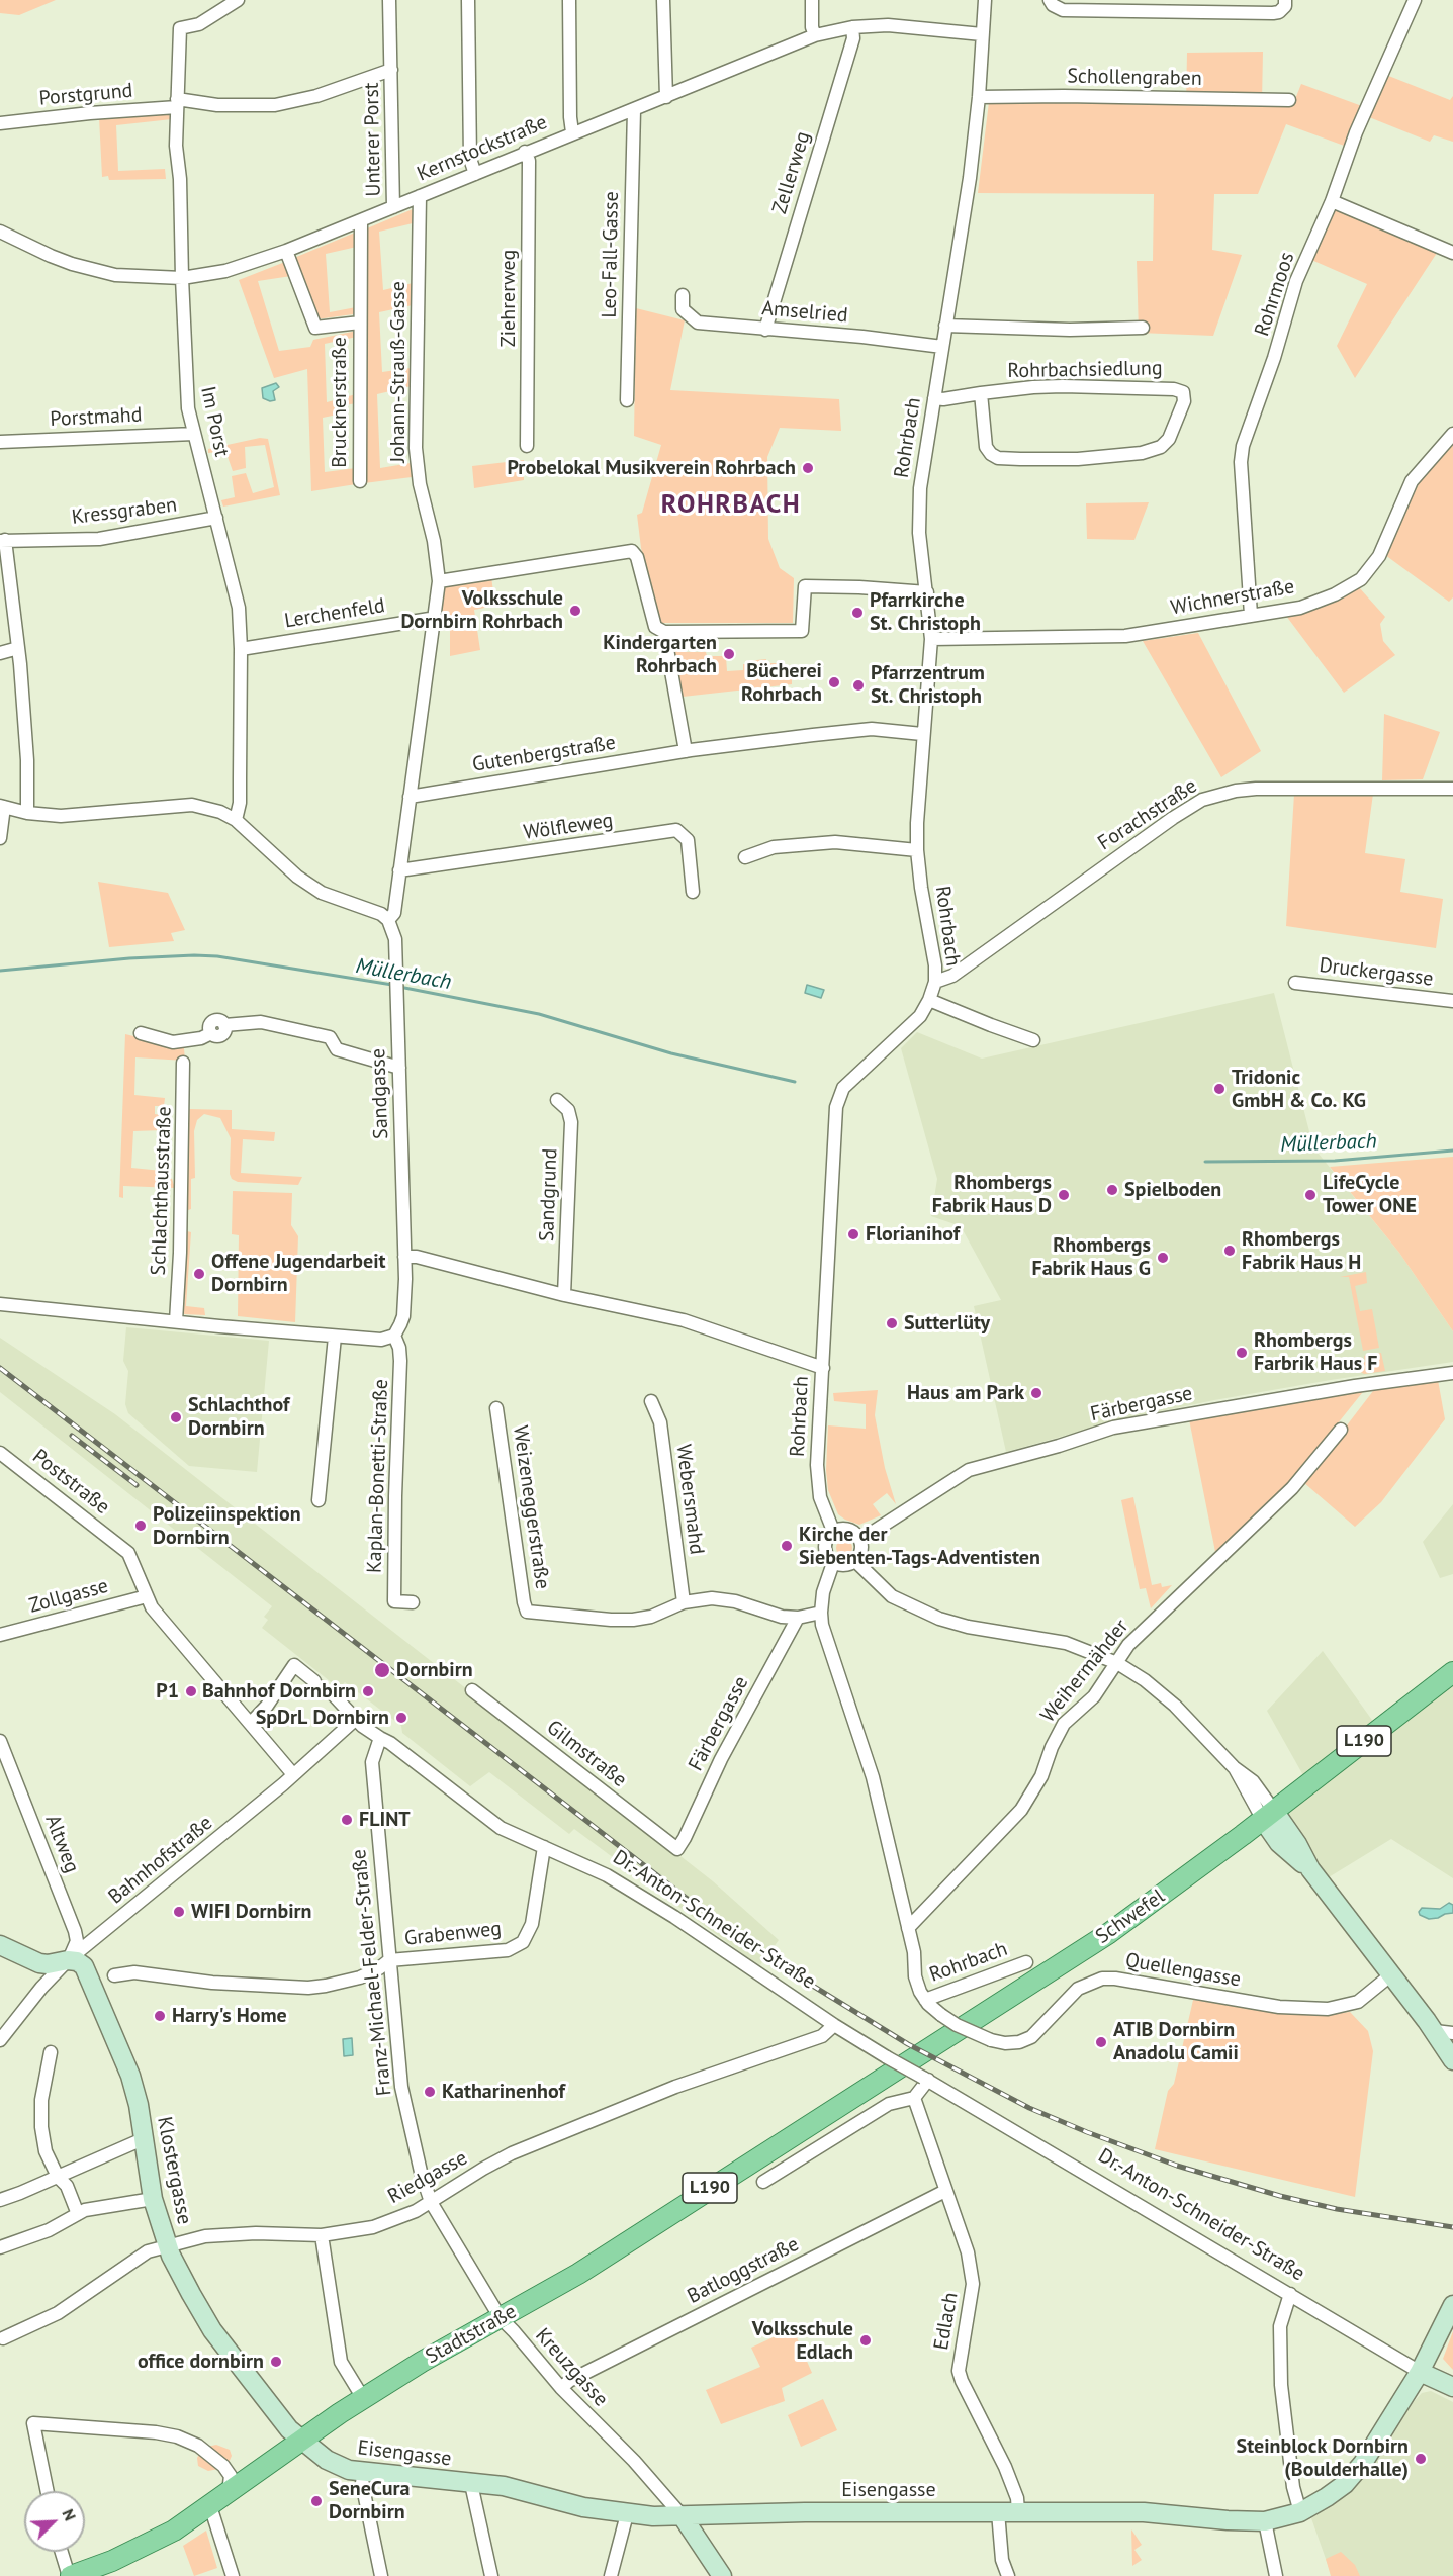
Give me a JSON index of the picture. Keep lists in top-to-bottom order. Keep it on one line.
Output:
{"streets":{"main road":["L190","Schwefel","Dr.-Anton-Schneider-Straße","Klostergasse","Stadtstraße","Eisengasse"],"street":["Schollengraben","Porstgrund","Unterer Porst","Kernstockstraße","Zellerweg","Leo-Fall-Gasse","Rohrmoos","Ziehrerweg","Amselried","Rohrbachsiedlung","Johann-Strauß-Gasse","Brucknerstraße","Porstmahd","Im Porst","Rohrbach","Kressgraben","Wichnerstraße","Lerchenfeld","Gutenbergstraße","Forachstraße","Wölfleweg","Druckergasse","Sandgasse","Schlachthausstraße","Sandgrund","Färbergasse","Kaplan-Bonetti-Straße","Poststraße","Webersmahd","Weizeneggerstraße","Zollgasse","Weihermähder","Gilmstraße","Altweg","Bahnhofstraße","Grabenweg","Quellengasse","Franz-Michael-Felder-Straße","Riedgasse","Batloggstraße","Edlach","Kreuzgasse"]},"crossings":[["Schollengraben","Rohrbach"],["Porstgrund","Unterer Porst"],["Porstgrund","Im Porst"],["Unterer Porst","Kernstockstraße"],["Unterer Porst","Im Porst"],["Kernstockstraße","Zellerweg"],["Kernstockstraße","Leo-Fall-Gasse"],["Kernstockstraße","Ziehrerweg"],["Kernstockstraße","Johann-Strauß-Gasse"],["Kernstockstraße","Brucknerstraße"],["Kernstockstraße","Im Porst"],["Kernstockstraße","Rohrbach"],["Zellerweg","Amselried"],["Rohrmoos","Wichnerstraße"],["Amselried","Rohrbach"],["Rohrbachsiedlung","Rohrbach"],["Johann-Strauß-Gasse","Lerchenfeld"],["Johann-Strauß-Gasse","Gutenbergstraße"],["Johann-Strauß-Gasse","Wölfleweg"],["Johann-Strauß-Gasse","Sandgasse"],["Porstmahd","Im Porst"],["Im Porst","Kressgraben"],["Im Porst","Lerchenfeld"],["Rohrbach","Wichnerstraße"],["Rohrbach","Gutenbergstraße"],["Rohrbach","Forachstraße"],["Rohrbach","Färbergasse"],["Rohrbach","Quellengasse"],["Färbergasse","Gilmstraße"],["Poststraße","Zollgasse"],["Poststraße","Bahnhofstraße"],["Webersmahd","Weizeneggerstraße"],["Weihermähder","Quellengasse"],["L190","Schwefel"],["Altweg","Bahnhofstraße"],["Altweg","Klostergasse"],["Bahnhofstraße","Dr.-Anton-Schneider-Straße"],["Bahnhofstraße","Klostergasse"],["Schwefel","Stadtstraße"],["Dr.-Anton-Schneider-Straße","Grabenweg"],["Dr.-Anton-Schneider-Straße","Franz-Michael-Felder-Straße"],["Dr.-Anton-Schneider-Straße","Riedgasse"],["Dr.-Anton-Schneider-Straße","Eisengasse"],["Grabenweg","Franz-Michael-Felder-Straße"],["Franz-Michael-Felder-Straße","Riedgasse"],["Franz-Michael-Felder-Straße","Kreuzgasse"],["Klostergasse","Riedgasse"],["Klostergasse","Stadtstraße"],["Klostergasse","Eisengasse"],["Riedgasse","Kreuzgasse"],["Batloggstraße","Edlach"],["Batloggstraße","Kreuzgasse"],["Edlach","Eisengasse"],["Stadtstraße","Kreuzgasse"],["Stadtstraße","Eisengasse"],["Kreuzgasse","Eisengasse"]],"districts":["ROHRBACH"],"water":["Müllerbach"],"places":["Probelokal Musikverein Rohrbach","Volksschule Dornbirn Rohrbach","Pfarrkirche St. Christoph","Kindergarten Rohrbach","Bücherei Rohrbach","Pfarrzentrum St. Christoph","Tridonic GmbH & Co. KG","Spielboden","Rhombergs Fabrik Haus D","LifeCycle Tower ONE","Florianihof","Rhombergs Fabrik Haus H","Rhombergs Fabrik Haus G","Offene Jugendarbeit Dornbirn","Sutterlüty","Rhombergs Farbrik Haus F","Haus am Park","Schlachthof Dornbirn","Polizeiinspektion Dornbirn","Kirche der Siebenten-Tags-Adventisten","Dornbirn","P1","Bahnhof Dornbirn","SpDrL Dornbirn","FLINT","WIFI Dornbirn","Harry's Home","ATIB Dornbirn Anadolu Camii","Katharinenhof","Volksschule Edlach","office dornbirn","Steinblock Dornbirn (Boulderhalle)","SeneCura Dornbirn"],"north":"top right"}
